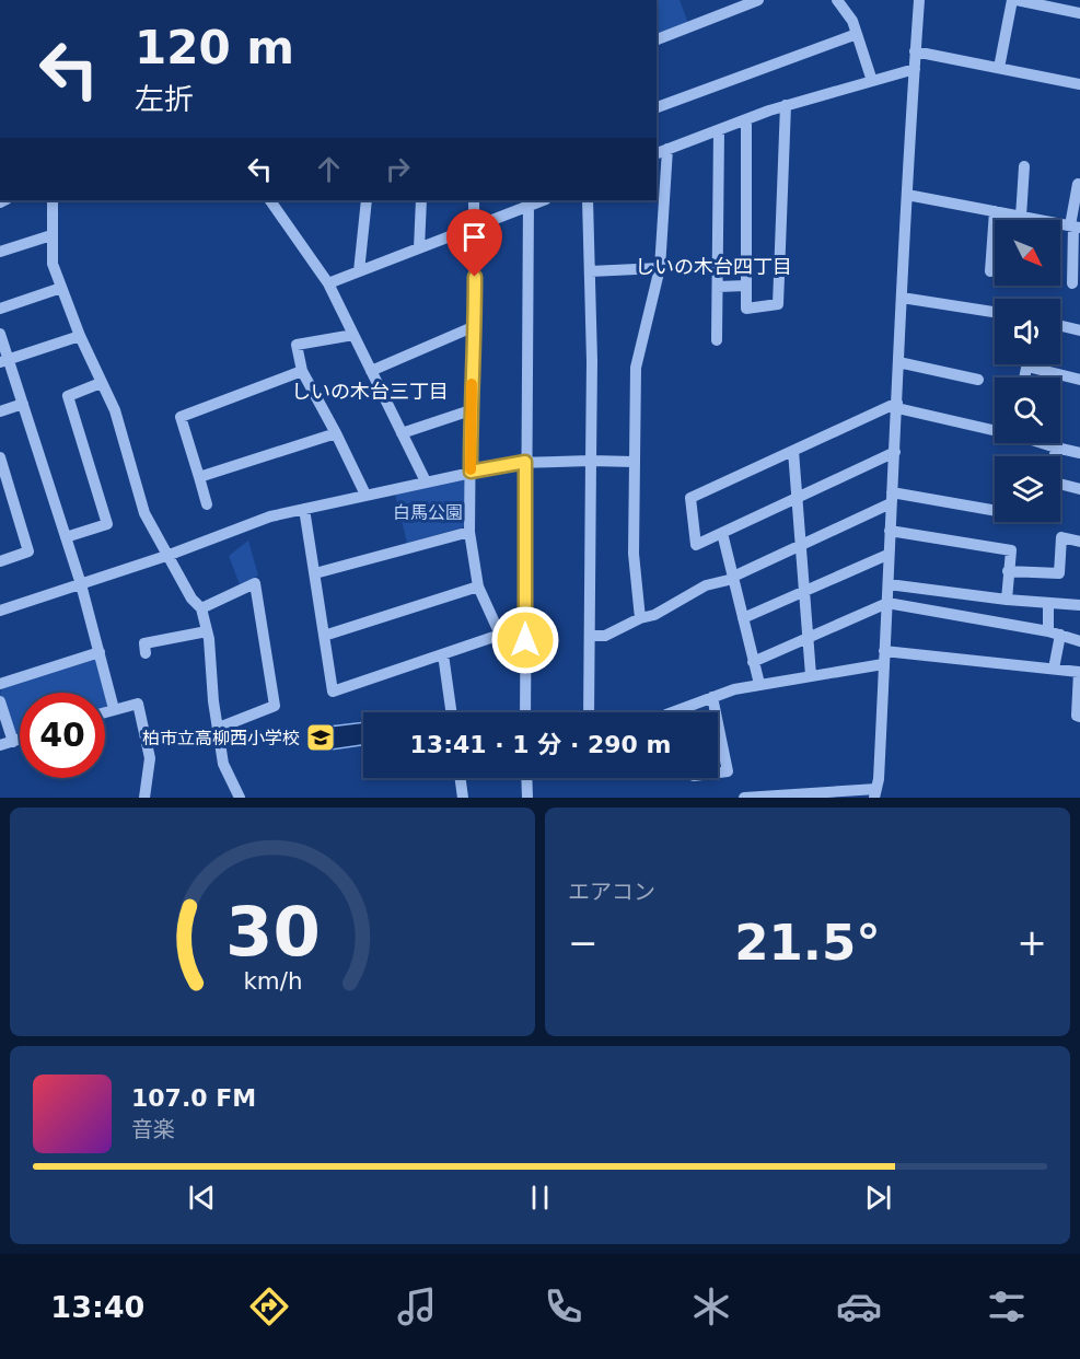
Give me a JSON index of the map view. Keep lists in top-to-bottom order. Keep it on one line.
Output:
{"districts":["しいの木台四丁目","しいの木台三丁目"],"parks":["白馬公園"],"places":{"school or university":["柏市立高柳西小学校"]},"north":"bottom right","page":{"turn":["120 m","左折"],"limit":"40","trip":"13:41 · 1 分 · 290 m","tile":"エアコン","heat":["−","21.5°","+"],"song":["107.0 FM","音楽"],"tabs":"13:40","gauge":["30","km/h"]}}
